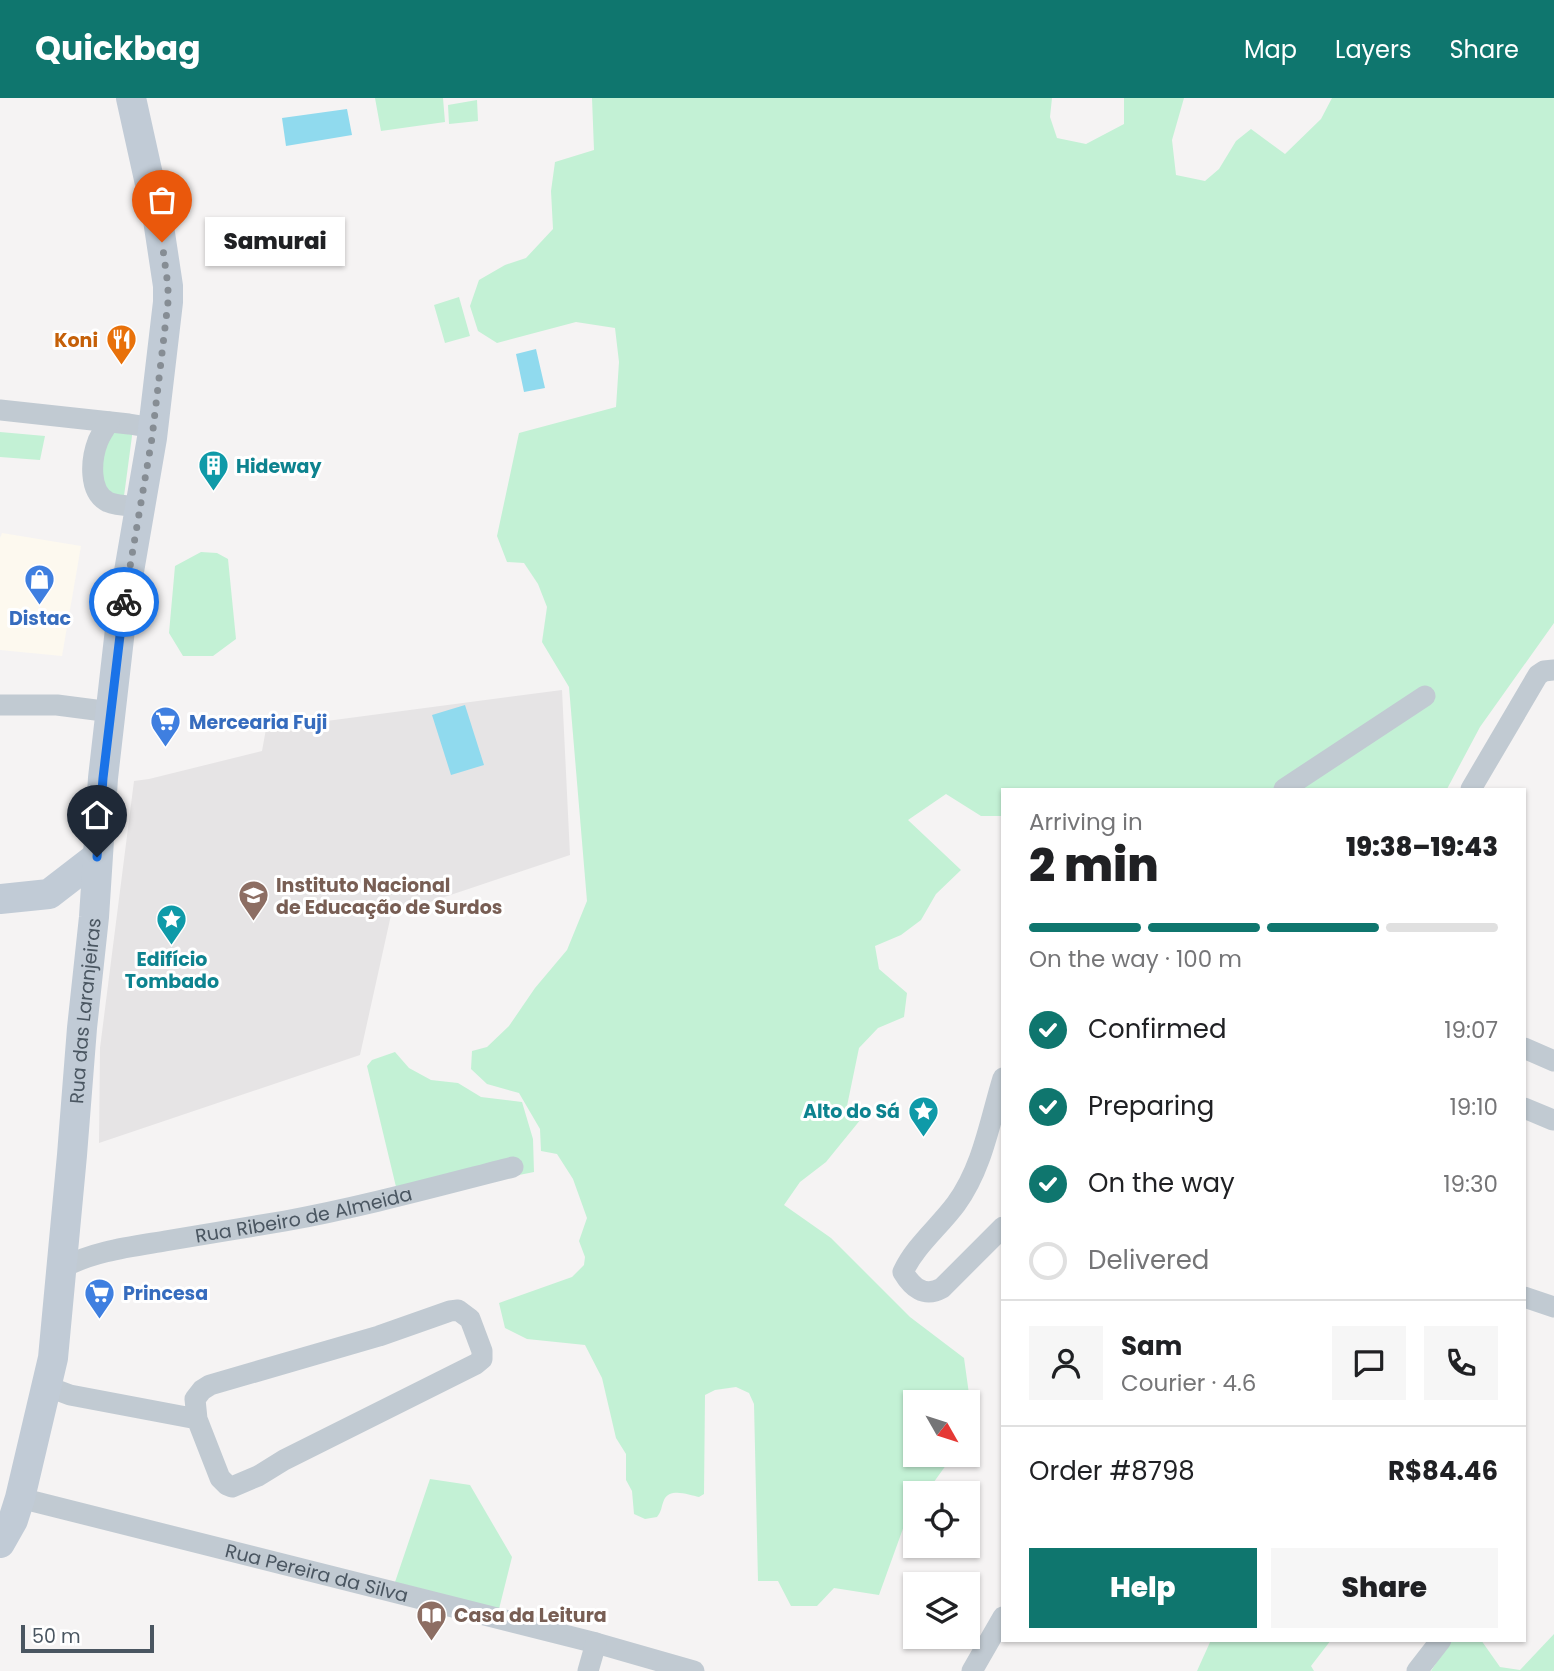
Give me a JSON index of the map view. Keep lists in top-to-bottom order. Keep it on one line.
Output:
{"streets":{"main road":["Rua das Laranjeiras"],"street":["Rua Ribeiro de Almeida","Rua Pereira da Silva"]},"crossings":[["Rua das Laranjeiras","Rua Ribeiro de Almeida"],["Rua das Laranjeiras","Rua Pereira da Silva"]],"places":{"other":["Samurai"],"restaurant":["Koni"],"building":["Hideway"],"shop":["Distac"],"supermarket":["Mercearia Fuji","Princesa"],"school or university":["Instituto Nacional de Educação de Surdos"],"place":["Edifício Tombado","Alto do Sá"],"library":["Casa da Leitura"]},"scale_bar":"50 m","north":"bottom right","page":{"header":"Quickbag","nav":["Map","Layers","Share"],"bubble":"Samurai","heading":["2 min","Arriving in","19:38–19:43"],"panel":["Sam","Courier · 4.6","Order #8798","R$84.46"],"bar":"On the way · 100 m","list":[["Confirmed","19:07"],["Preparing","19:10"],["On the way","19:30"],"Delivered"],"buttons":["Help","Share"],"scale":"50 m"}}
